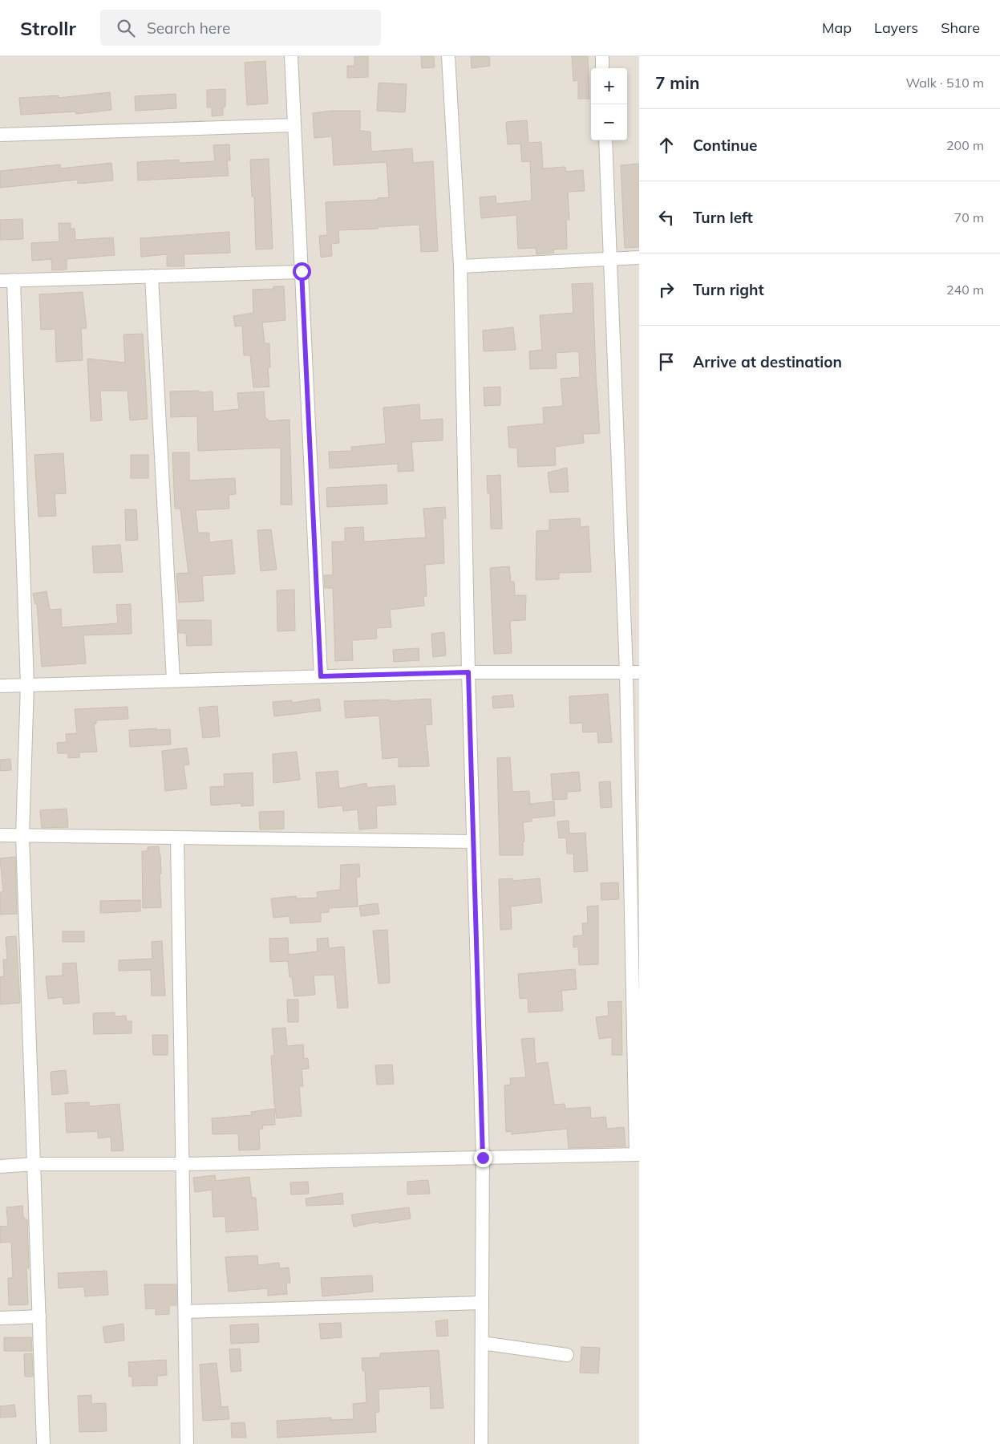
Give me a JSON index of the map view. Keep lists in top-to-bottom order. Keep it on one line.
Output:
{"page":{"header":"Strollr","search":"Search here","nav":["Map","Layers","Share"],"heading":["7 min","Walk · 510 m"],"map_buttons":["+","−"],"list":[["Continue","200 m"],["Turn left","70 m"],["Turn right","240 m"],"Arrive at destination"]}}
